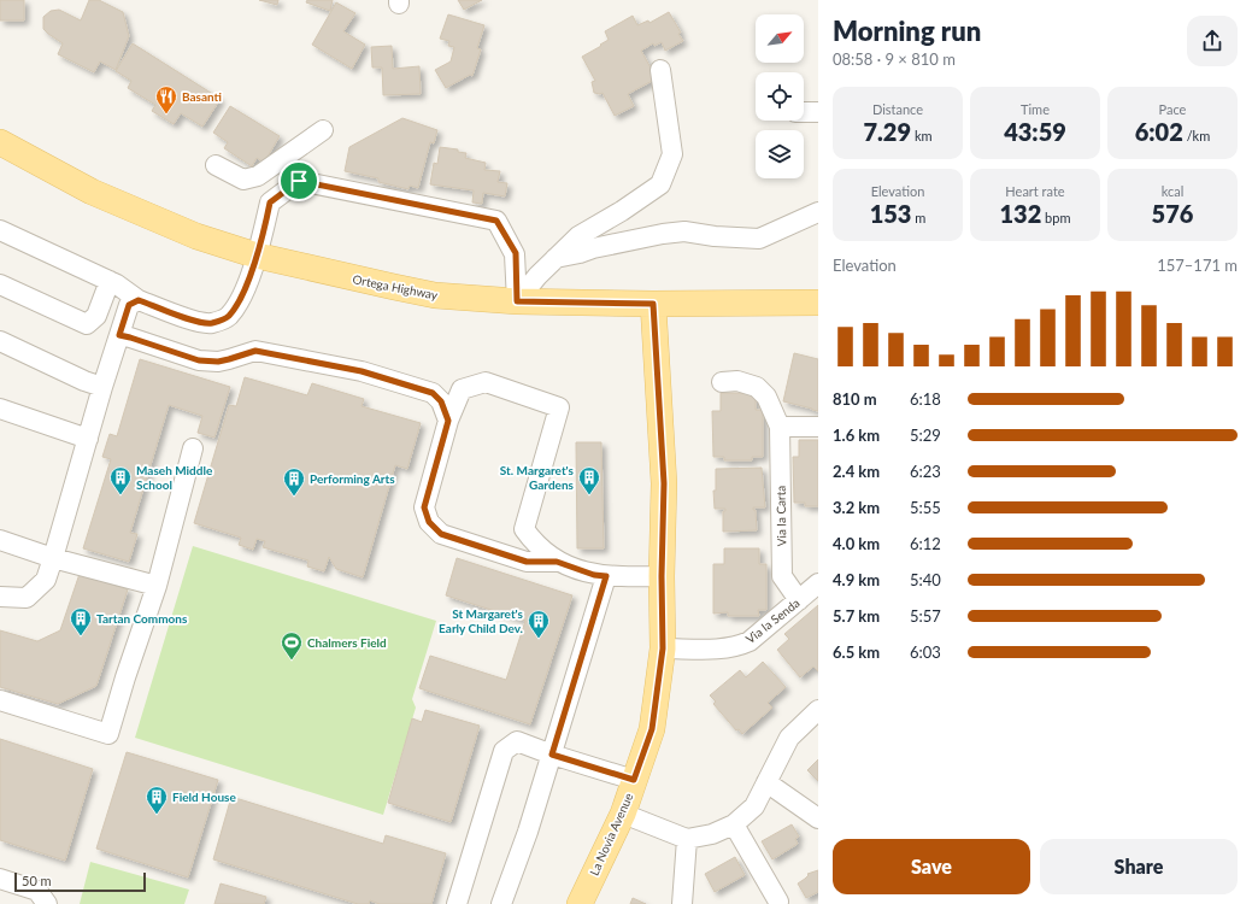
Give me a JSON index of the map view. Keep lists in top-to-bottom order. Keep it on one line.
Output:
{"streets":{"main road":["Ortega Highway","La Novia Avenue"],"street":["Via la Carta","Via la Senda"]},"crossings":[["Ortega Highway","La Novia Avenue"],["Via la Carta","Via la Senda"],["Via la Senda","La Novia Avenue"]],"places":{"restaurant":["Basanti"],"building":["Maseh Middle School","St. Margaret's Gardens","Performing Arts","Tartan Commons","St Margaret's Early Child Dev.","Field House"],"sports":["Chalmers Field"]},"scale_bar":"50 m","north":"top right","page":{"heading":["Morning run","08:58 · 9 × 810 m"],"stats":[["Distance","7.29 km"],["Time","43:59"],["Pace","6:02 /km"],["Elevation","153 m"],["Heart rate","132 bpm"],["kcal","576"]],"chart":["Elevation","157–171 m"],"list":[{"name":"810 m","note":"6:18"},{"name":"1.6 km","note":"5:29"},{"name":"2.4 km","note":"6:23"},{"name":"3.2 km","note":"5:55"},{"name":"4.0 km","note":"6:12"},{"name":"4.9 km","note":"5:40"},{"name":"5.7 km","note":"5:57"},{"name":"6.5 km","note":"6:03"}],"buttons":["Save","Share"],"scale":"50 m"}}
